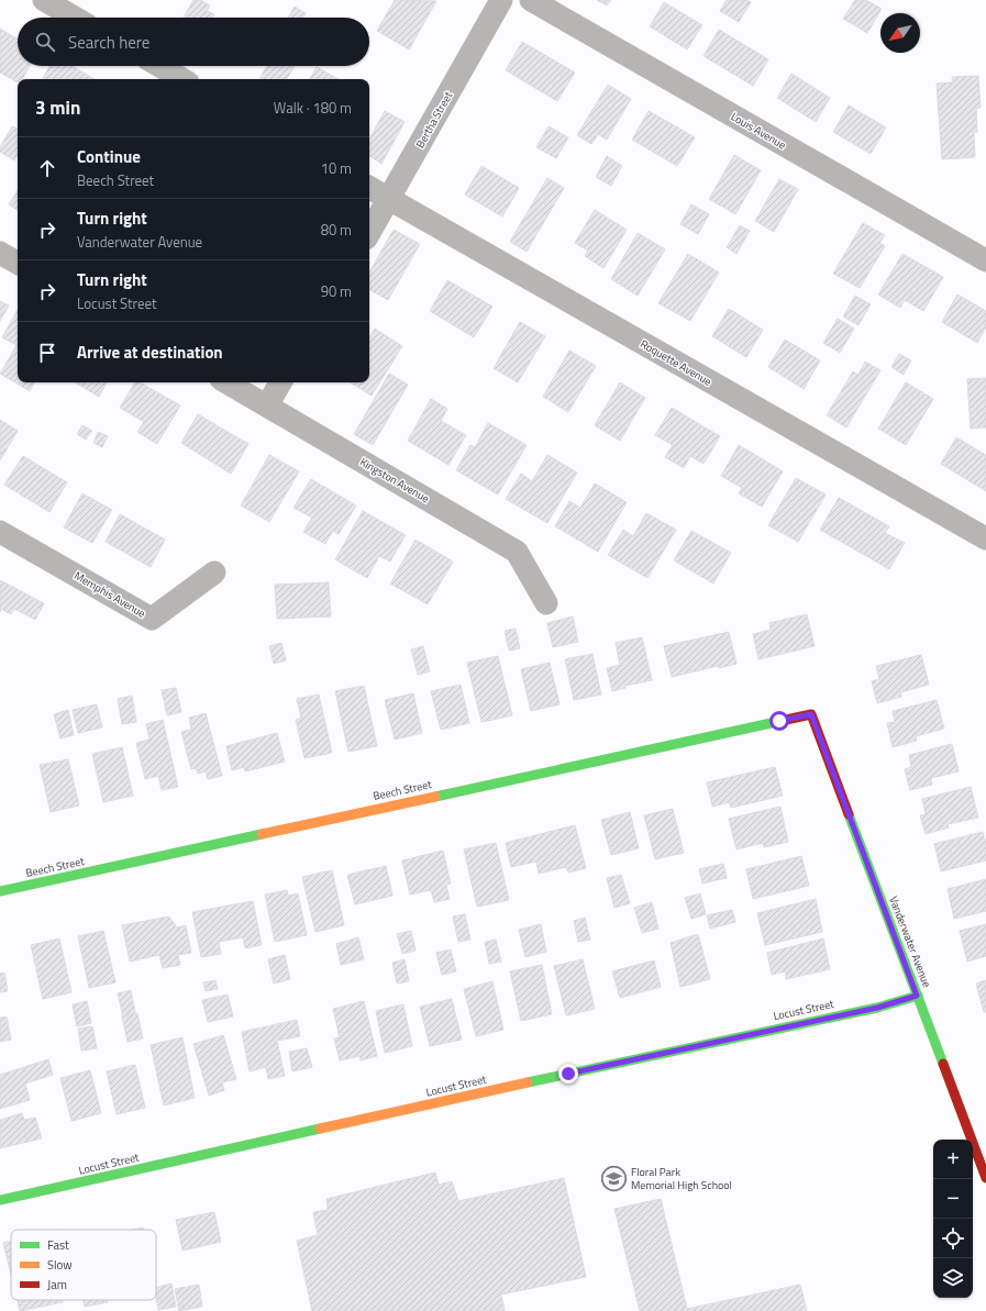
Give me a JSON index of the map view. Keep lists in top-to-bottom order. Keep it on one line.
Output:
{"streets":{"street":["Bertha Street","Louis Avenue","Roquette Avenue","Kingston Avenue","Memphis Avenue","Beech Street","Vanderwater Avenue","Locust Street"]},"crossings":[["Bertha Street","Roquette Avenue"],["Beech Street","Vanderwater Avenue"],["Vanderwater Avenue","Locust Street"]],"places":{"school or university":["Floral Park Memorial High School"]},"legend":["Fast","Slow","Jam"],"north":"bottom left","page":{"search":"Search here","heading":["3 min","Walk · 180 m"],"list":[["Continue","Beech Street","10 m"],["Turn right","Vanderwater Avenue","80 m"],["Turn right","Locust Street","90 m"],"Arrive at destination"],"map_buttons":["+","−"]}}
